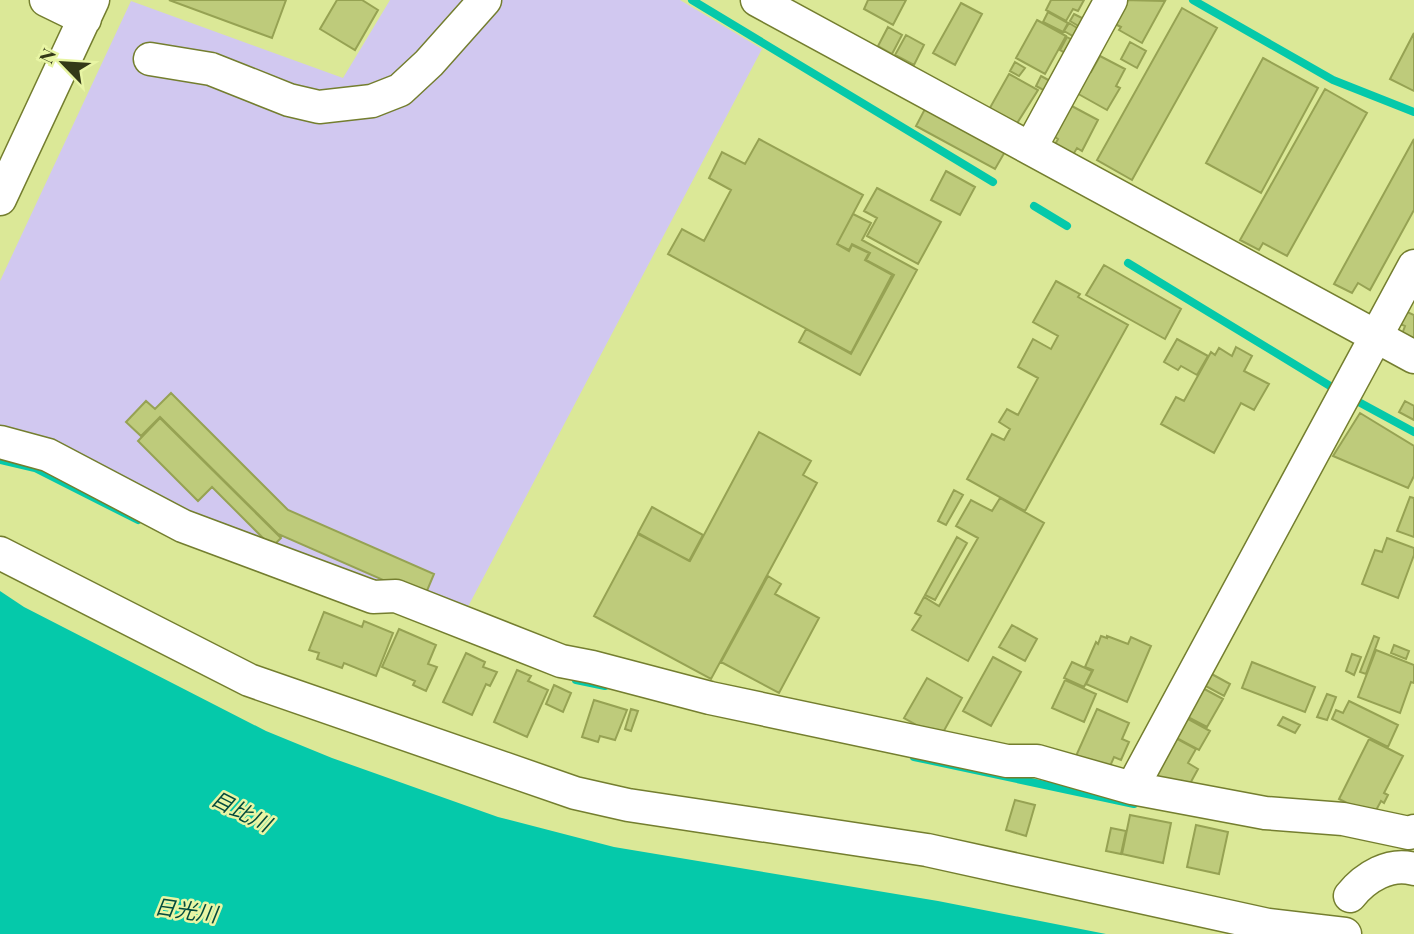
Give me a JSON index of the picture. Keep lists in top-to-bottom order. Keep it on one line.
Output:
{"water":["目比川","日光川"],"north":"top left"}
